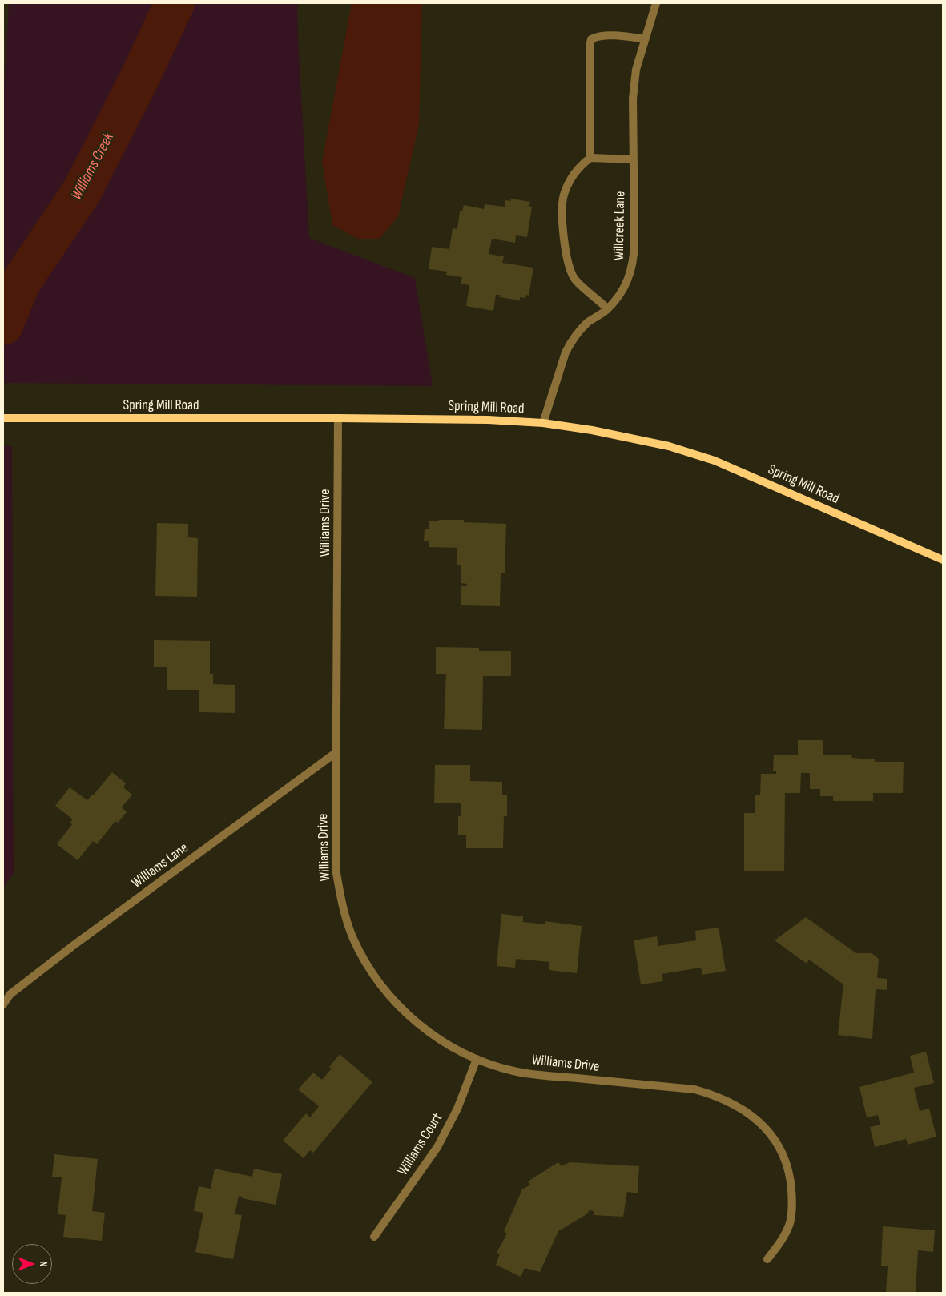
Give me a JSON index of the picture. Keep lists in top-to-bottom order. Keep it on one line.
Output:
{"streets":{"street":["Willcreek Lane","Spring Mill Road","Williams Drive","Williams Lane","Williams Court"]},"crossings":[["Willcreek Lane","Spring Mill Road"],["Spring Mill Road","Williams Drive"],["Williams Drive","Williams Lane"],["Williams Drive","Williams Court"]],"water":["Williams Creek"],"north":"right"}
